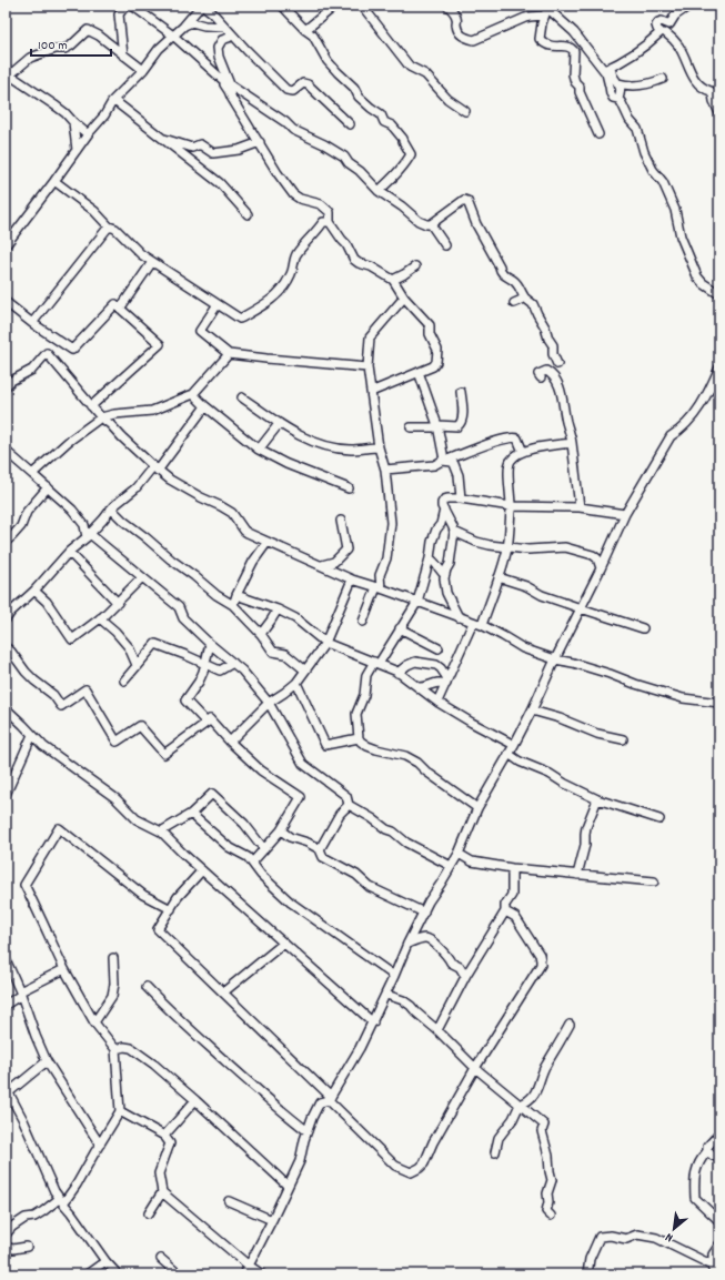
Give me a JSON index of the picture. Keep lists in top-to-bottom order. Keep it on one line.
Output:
{"scale_bar":"100 m","north":"bottom left"}
